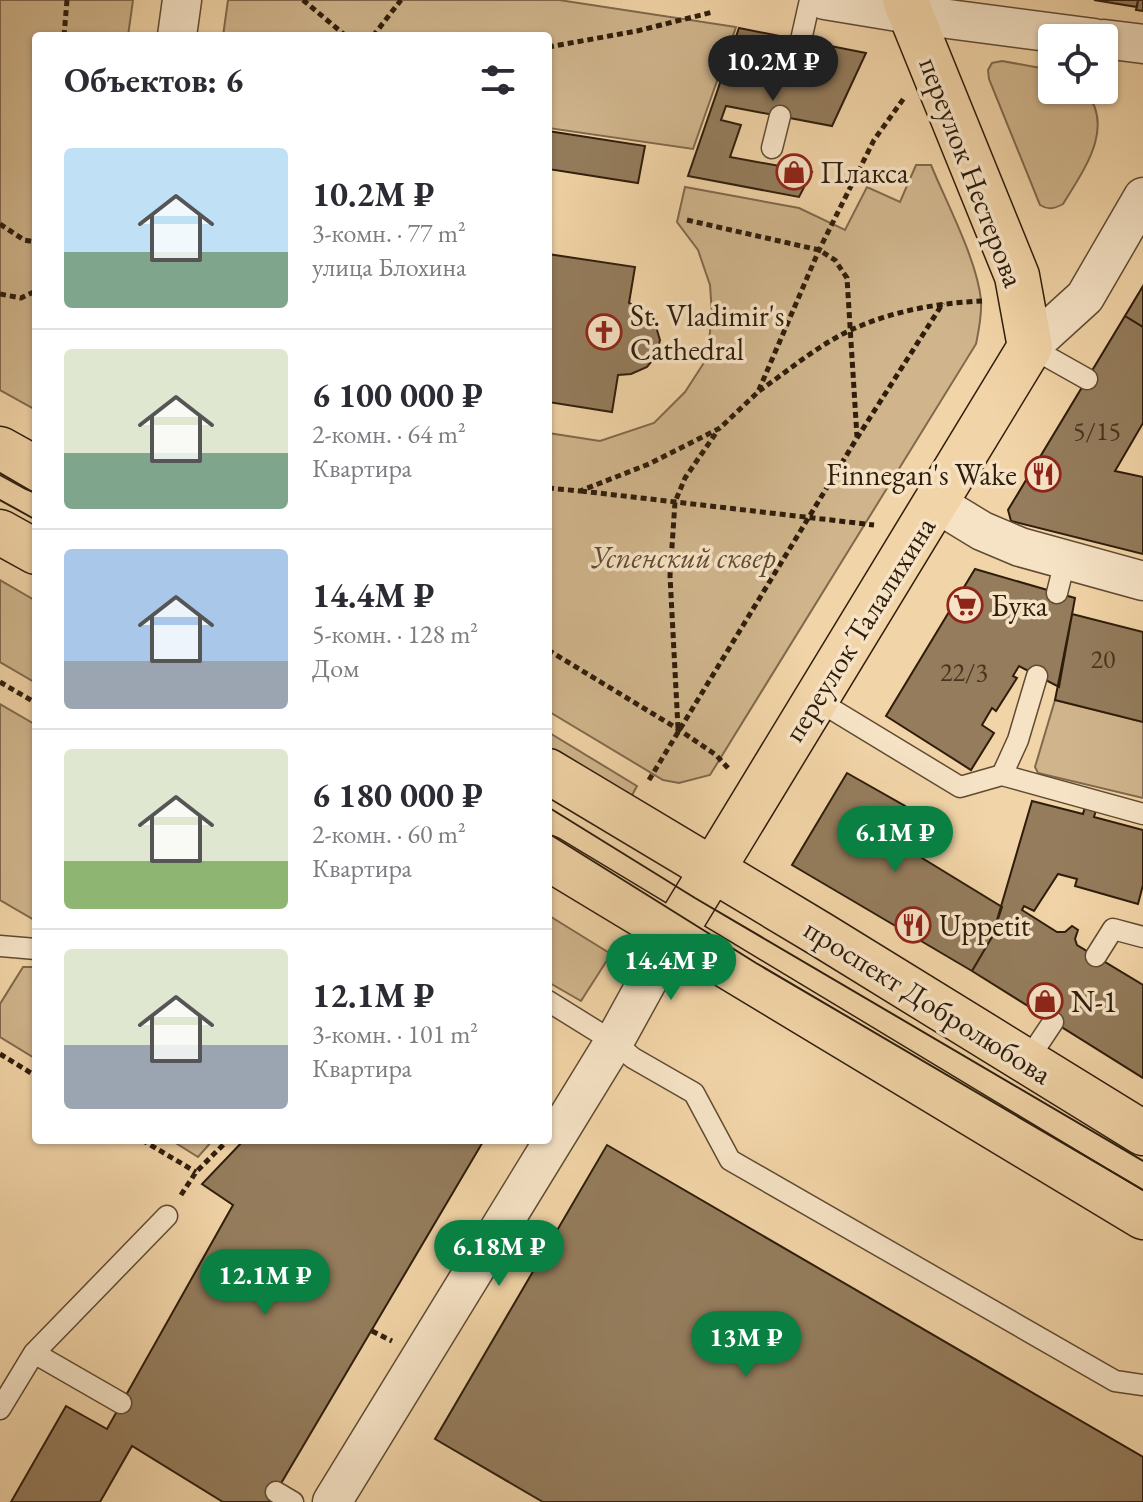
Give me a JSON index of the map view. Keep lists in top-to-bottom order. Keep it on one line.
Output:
{"streets":{"main road":["переулок Нестерова","переулок Талалихина","проспект Добролюбова"]},"crossings":[["переулок Нестерова","переулок Талалихина"],["переулок Талалихина","проспект Добролюбова"]],"parks":["Успенский сквер"],"places":{"shop":["Плакса","N-1"],"church":["St. Vladimir's Cathedral"],"restaurant":["Finnegan's Wake","Uppetit"],"supermarket":["Бука"]},"house_numbers":["5/15","20","22/3"],"page":{"heading":"Объектов: 6","price":["10.2M ₽","6.1M ₽","14.4M ₽","6.18M ₽","12.1M ₽","13M ₽"],"list":[{"name":"10.2M ₽","note":"3-комн. · 77 m² · улица Блохина"},{"name":"6 100 000 ₽","note":"2-комн. · 64 m² · Квартира"},{"name":"14.4M ₽","note":"5-комн. · 128 m² · Дом"},{"name":"6 180 000 ₽","note":"2-комн. · 60 m² · Квартира"},{"name":"12.1M ₽","note":"3-комн. · 101 m² · Квартира"}]}}
